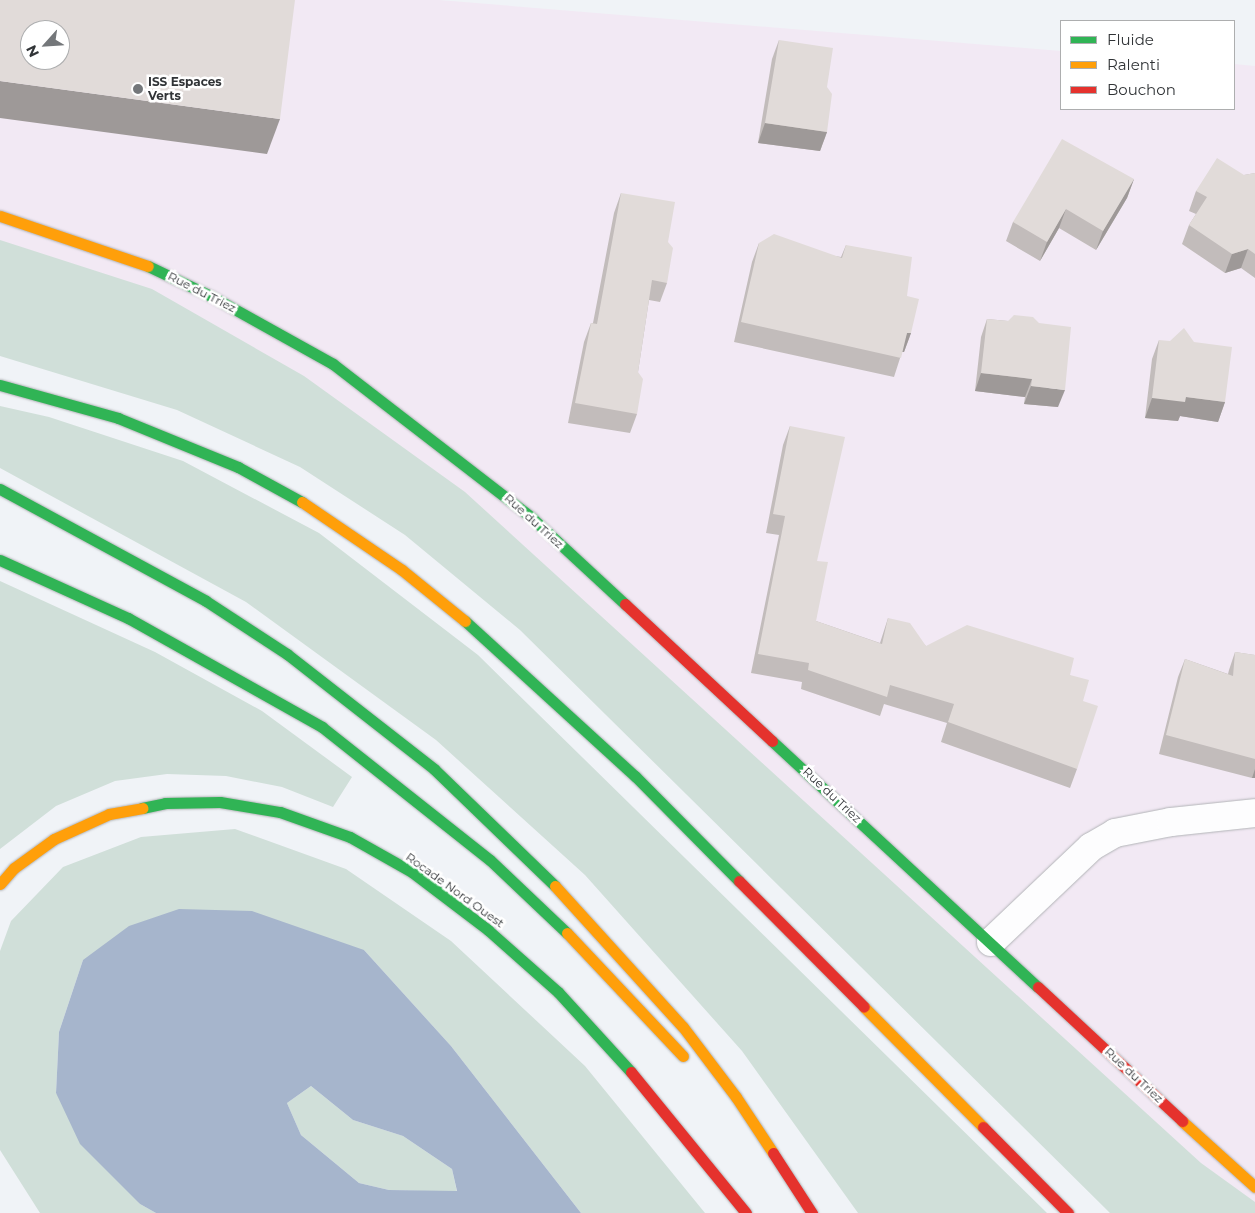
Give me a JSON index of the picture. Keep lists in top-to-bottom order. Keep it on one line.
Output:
{"streets":{"main road":["Rue du Triez","Rocade Nord Ouest"]},"places":["ISS Espaces Verts"],"legend":["Fluide","Ralenti","Bouchon"],"north":"bottom left"}
